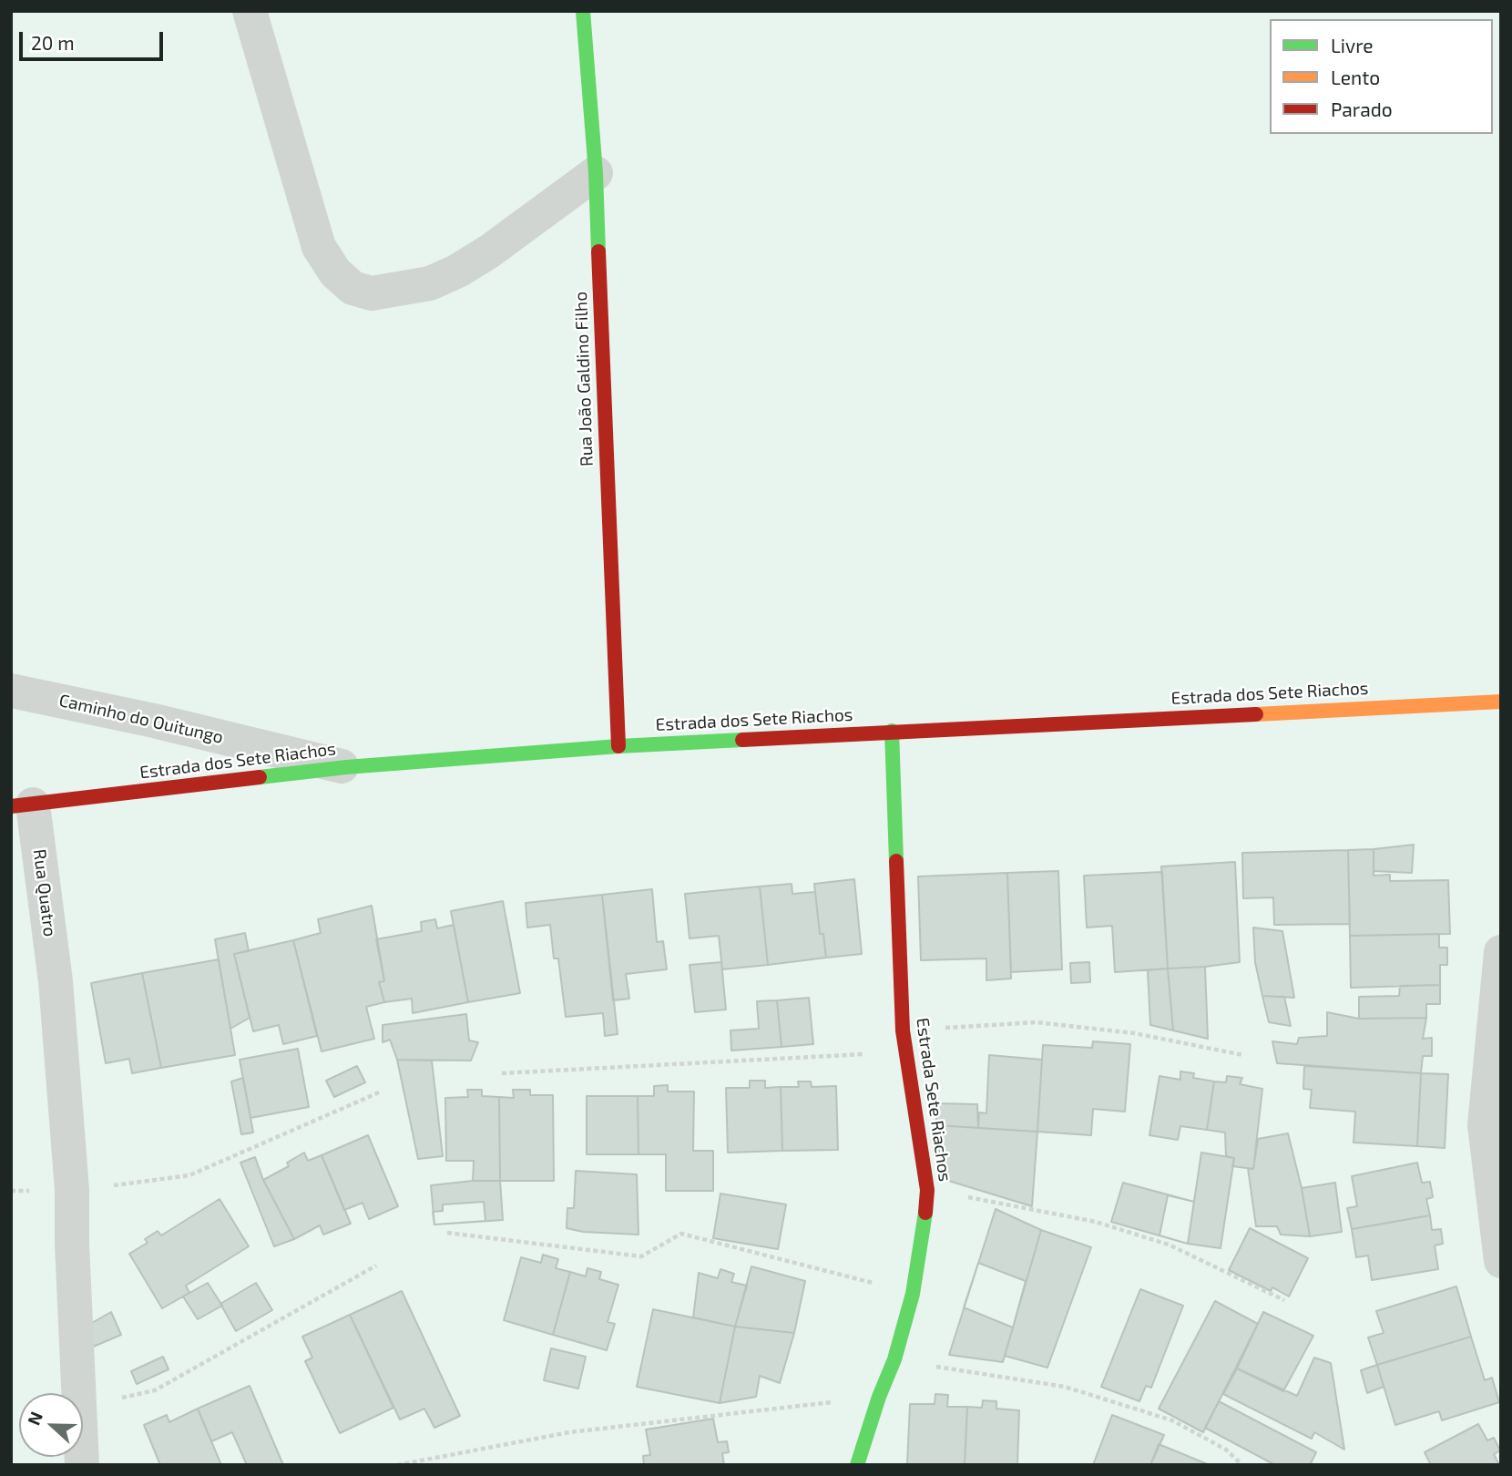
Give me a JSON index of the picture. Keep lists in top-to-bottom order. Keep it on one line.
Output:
{"streets":{"street":["Rua João Galdino Filho","Estrada dos Sete Riachos","Caminho do Ouitungo","Rua Quatro","Estrada Sete Riachos"]},"crossings":[["Rua João Galdino Filho","Estrada dos Sete Riachos"],["Estrada dos Sete Riachos","Caminho do Ouitungo"],["Estrada dos Sete Riachos","Rua Quatro"],["Estrada dos Sete Riachos","Estrada Sete Riachos"]],"legend":["Livre","Lento","Parado"],"scale_bar":"20 m","north":"left"}
